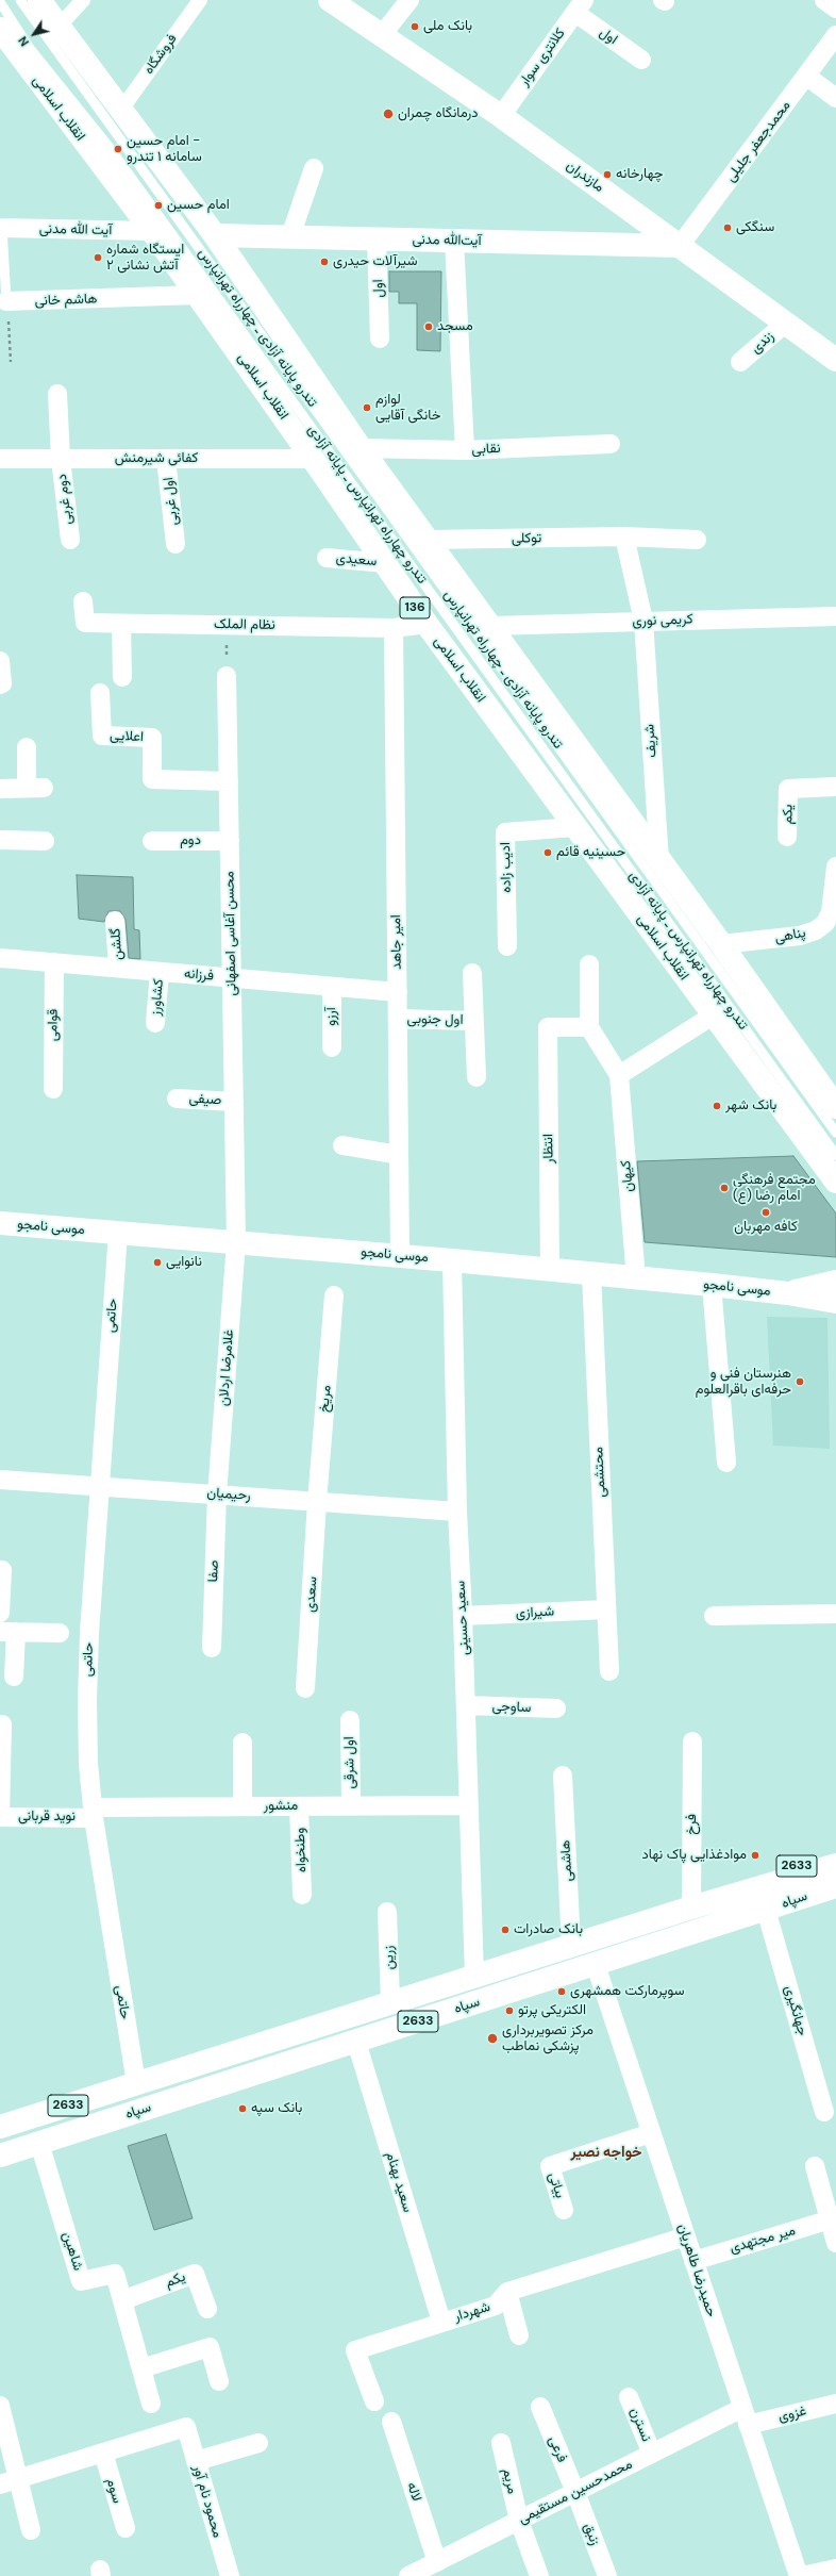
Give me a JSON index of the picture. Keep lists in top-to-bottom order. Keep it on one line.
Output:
{"streets":{"main road":["انقلاب اسلامی","مازندران","آیت‌الله مدنی","136","موسی نامجو","2633","سپاه"],"street":["اول","فروشگاه","کلانتری سوار","محمدجعفر جلیلی","آیت الله مدنی","هاشم خانی","زندی","نقابی","کفائی شیرمنش","دوم غربی","اول غربی","توکلی","سعیدی","کریمی نوری","نظام الملک","اعلایی","شریف","یکم","دوم","ادیب زاده","محسن آغاسی اصفهانی","پناهی","امیر جاهد","گلشن","فرزانه","کشاورز","آرزو","اول جنوبی","قوامی","صیفی","انتظار","کیهان","حاتمی","غلامرضا اردلان","مریخ","محتشمی","رحیمیان","صفا","سعدی","شیرازی","سعید حسینی","ساوجی","اول شرقی","منشور","نوید قربانی","فرخ","وطنخواه","هاشمی","زرین","جهانگیری","سعید بهنام","بیاتی","میر مجتهدی","شاهین","حمیدرضا طاهریان","شهردار","غزوی","نسترن","فرعی","مریم","سوم","لاله","محمدحسین مستقیمی","محمود نام آور","زنبق"],"lane":["تندرو پایانه آزادی ـ چهارراه تهرانپارس","تندرو چهارراه تهرانپارس ـ پایانه آزادی"]},"crossings":[["اول","کلانتری سوار"],["اول","آیت‌الله مدنی"],["کلانتری سوار","مازندران"],["انقلاب اسلامی","آیت الله مدنی"],["انقلاب اسلامی","هاشم خانی"],["انقلاب اسلامی","کفائی شیرمنش"],["انقلاب اسلامی","سعیدی"],["انقلاب اسلامی","نظام الملک"],["انقلاب اسلامی","ادیب زاده"],["محمدجعفر جلیلی","مازندران"],["محمدجعفر جلیلی","آیت‌الله مدنی"],["مازندران","آیت‌الله مدنی"],["مازندران","زندی"],["کفائی شیرمنش","دوم غربی"],["کفائی شیرمنش","اول غربی"],["کریمی نوری","شریف"],["نظام الملک","امیر جاهد"],["اعلایی","محسن آغاسی اصفهانی"],["یکم","شاهین"],["دوم","محسن آغاسی اصفهانی"],["محسن آغاسی اصفهانی","فرزانه"],["محسن آغاسی اصفهانی","صیفی"],["محسن آغاسی اصفهانی","موسی نامجو"],["محسن آغاسی اصفهانی","غلامرضا اردلان"],["امیر جاهد","فرزانه"],["امیر جاهد","اول جنوبی"],["امیر جاهد","موسی نامجو"],["گلشن","فرزانه"],["فرزانه","کشاورز"],["فرزانه","آرزو"],["فرزانه","قوامی"],["انتظار","کیهان"],["انتظار","موسی نامجو"],["کیهان","موسی نامجو"],["موسی نامجو","حاتمی"],["موسی نامجو","غلامرضا اردلان"],["موسی نامجو","محتشمی"],["موسی نامجو","سعید حسینی"],["حاتمی","رحیمیان"],["حاتمی","منشور"],["حاتمی","نوید قربانی"],["حاتمی","سپاه"],["غلامرضا اردلان","رحیمیان"],["غلامرضا اردلان","صفا"],["مریخ","رحیمیان"],["مریخ","سعدی"],["محتشمی","شیرازی"],["رحیمیان","صفا"],["رحیمیان","سعدی"],["رحیمیان","سعید حسینی"],["شیرازی","سعید حسینی"],["سعید حسینی","ساوجی"],["سعید حسینی","منشور"],["سعید حسینی","سپاه"],["اول شرقی","منشور"],["منشور","نوید قربانی"],["منشور","وطنخواه"],["فرخ","سپاه"],["هاشمی","سپاه"],["2633","سپاه"],["2633","جهانگیری"],["سپاه","زرین"],["سپاه","جهانگیری"],["سپاه","سعید بهنام"],["سپاه","شاهین"],["سپاه","حمیدرضا طاهریان"],["سعید بهنام","شهردار"],["بیاتی","حمیدرضا طاهریان"],["میر مجتهدی","حمیدرضا طاهریان"],["حمیدرضا طاهریان","شهردار"],["حمیدرضا طاهریان","غزوی"],["حمیدرضا طاهریان","محمدحسین مستقیمی"],["غزوی","محمدحسین مستقیمی"],["نسترن","محمدحسین مستقیمی"],["فرعی","محمدحسین مستقیمی"],["فرعی","زنبق"],["مریم","محمدحسین مستقیمی"],["سوم","محمود نام آور"],["لاله","محمدحسین مستقیمی"],["محمدحسین مستقیمی","زنبق"]],"districts":["خواجه نصیر"],"places":["بانک ملی","درمانگاه چمران","امام حسین - سامانه ۱ تندرو","چهارخانه","امام حسین","سنگکی","ایستگاه شماره ۲ آتش نشانی","شیرآلات حیدری","مسجد","لوازم خانگی آقایی","حسینیه قائم","بانک شهر","مجتمع فرهنگی امام رضا (ع)","کافه مهربان","نانوایی","هنرستان فنی و حرفه‌ای باقرالعلوم","موادغذایی پاک نهاد","بانک صادرات","سوپرمارکت همشهری","الکتریکی پرتو","مرکز تصویربرداری پزشکی نماطب","بانک سپه"],"north":"bottom left"}
